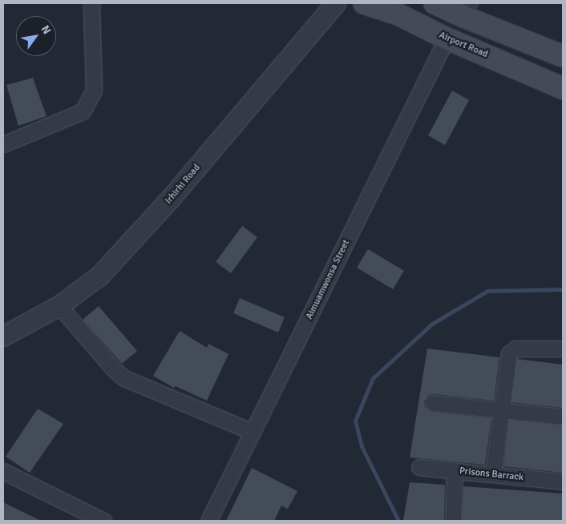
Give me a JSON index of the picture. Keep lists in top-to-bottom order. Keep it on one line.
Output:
{"streets":{"main road":["Airport Road"],"street":["Irhirhi Road","Aimuamwonsa Street","Prisons Barrack"]},"crossings":[["Airport Road","Aimuamwonsa Street"]],"north":"top right"}
